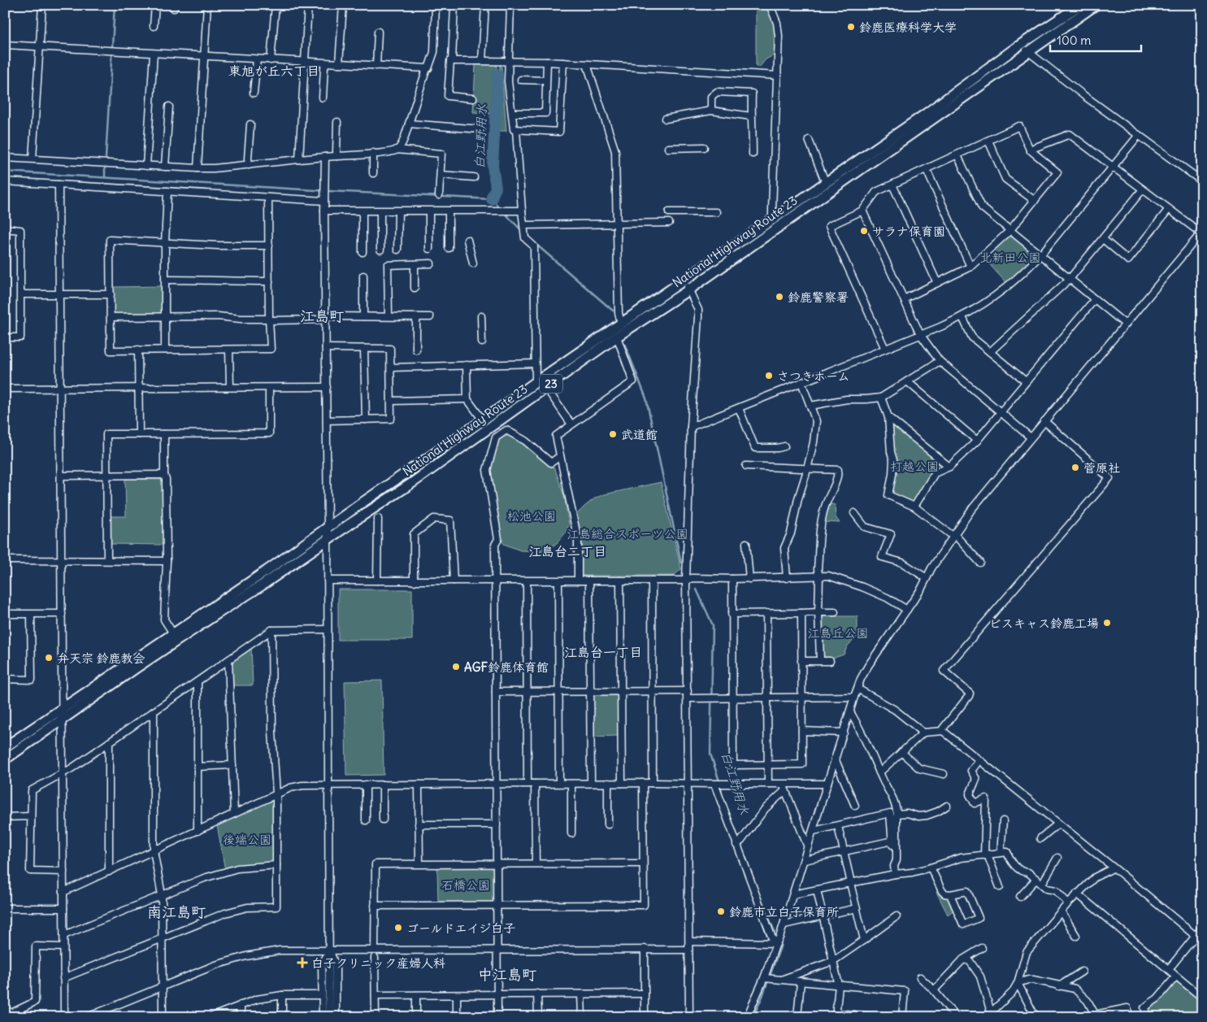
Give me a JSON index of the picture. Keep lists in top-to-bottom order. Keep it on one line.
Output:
{"streets":{"highway":["National Highway Route 23","23"]},"districts":["東旭が丘六丁目","江島町","江島台二丁目","江島台一丁目","南江島町","中江島町"],"water":["白江野用水"],"parks":["北新田公園","打越公園","松池公園","江島総合スポーツ公園","江島丘公園","後端公園","石橋公園"],"places":{"other":["鈴鹿医療科学大学","サラナ保育園","鈴鹿警察署","さつきホーム","武道館","菅原社","ビスキャス鈴鹿工場","弁天宗 鈴鹿教会","AGF鈴鹿体育館","鈴鹿市立白子保育所","ゴールドエイジ白子"],"health":["白子クリニック産婦人科"]},"scale_bar":"100 m"}
